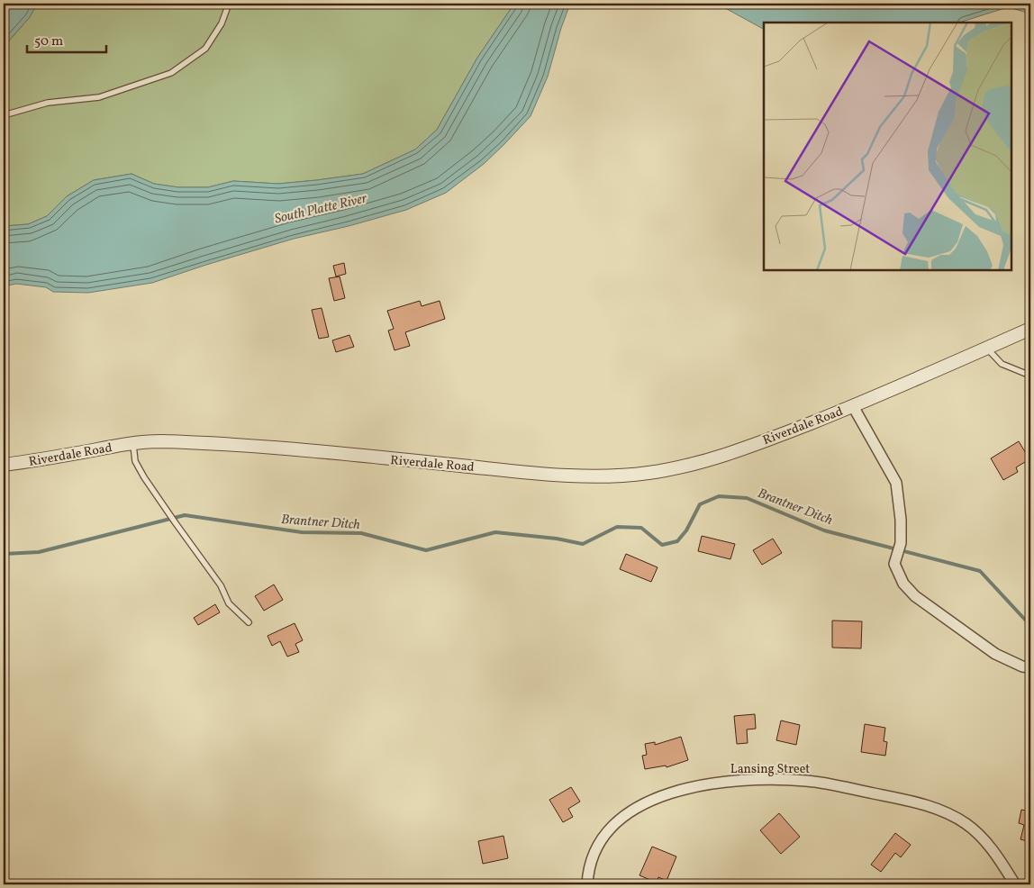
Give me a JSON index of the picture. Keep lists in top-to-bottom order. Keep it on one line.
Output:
{"streets":{"street":["Riverdale Road","Lansing Street"]},"water":["South Platte River","Brantner Ditch"],"scale_bar":"50 m"}
